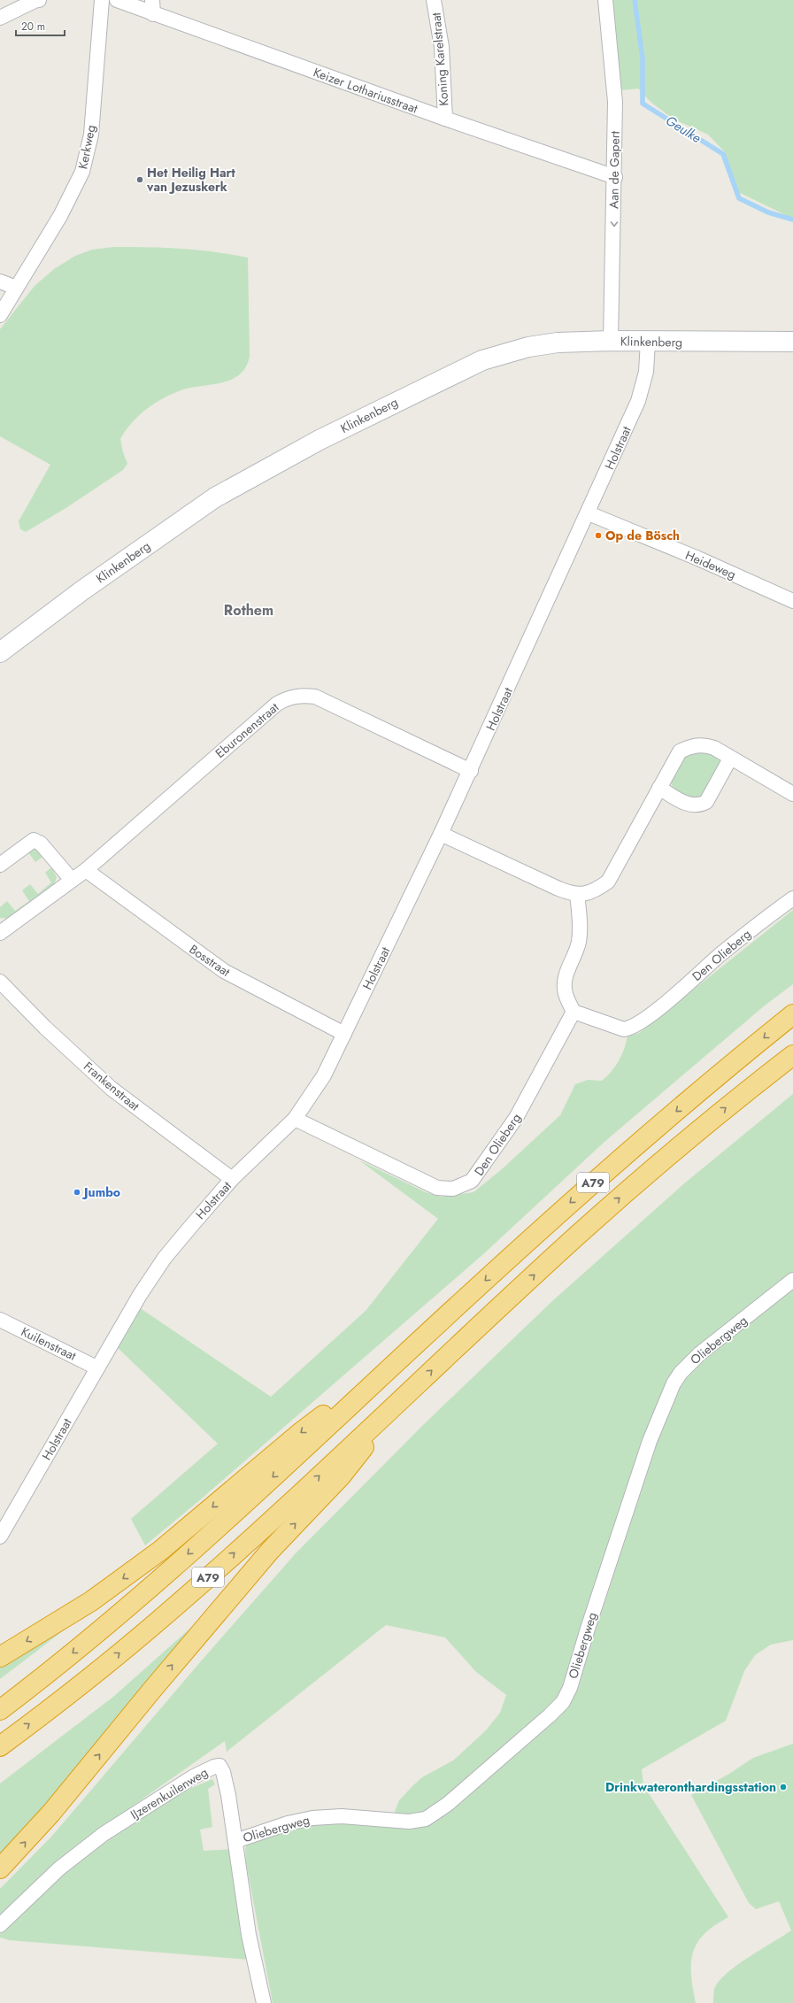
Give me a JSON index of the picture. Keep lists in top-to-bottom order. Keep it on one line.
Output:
{"streets":{"highway":["A79"],"street":["Koning Karelstraat","Keizer Lothariusstraat","Kerkweg","Aan de Gapert","Klinkenberg","Holstraat","Heideweg","Eburonenstraat","Den Olieberg","Bosstraat","Frankenstraat","Oliebergweg","Kuilenstraat","IJzerenkuilenweg"]},"crossings":[["Koning Karelstraat","Keizer Lothariusstraat"],["Keizer Lothariusstraat","Aan de Gapert"],["Aan de Gapert","Klinkenberg"],["Klinkenberg","Holstraat"],["Holstraat","Heideweg"],["Holstraat","Eburonenstraat"],["Holstraat","Den Olieberg"],["Holstraat","Bosstraat"],["Holstraat","Frankenstraat"],["Holstraat","Kuilenstraat"],["Eburonenstraat","Bosstraat"],["Oliebergweg","IJzerenkuilenweg"]],"one_way":["Aan de Gapert"],"districts":["Rothem"],"water":["Geulke"],"places":["Het Heilig Hart van Jezuskerk","Op de Bösch","Jumbo","Drinkwateronthardingsstation"],"scale_bar":"20 m"}
